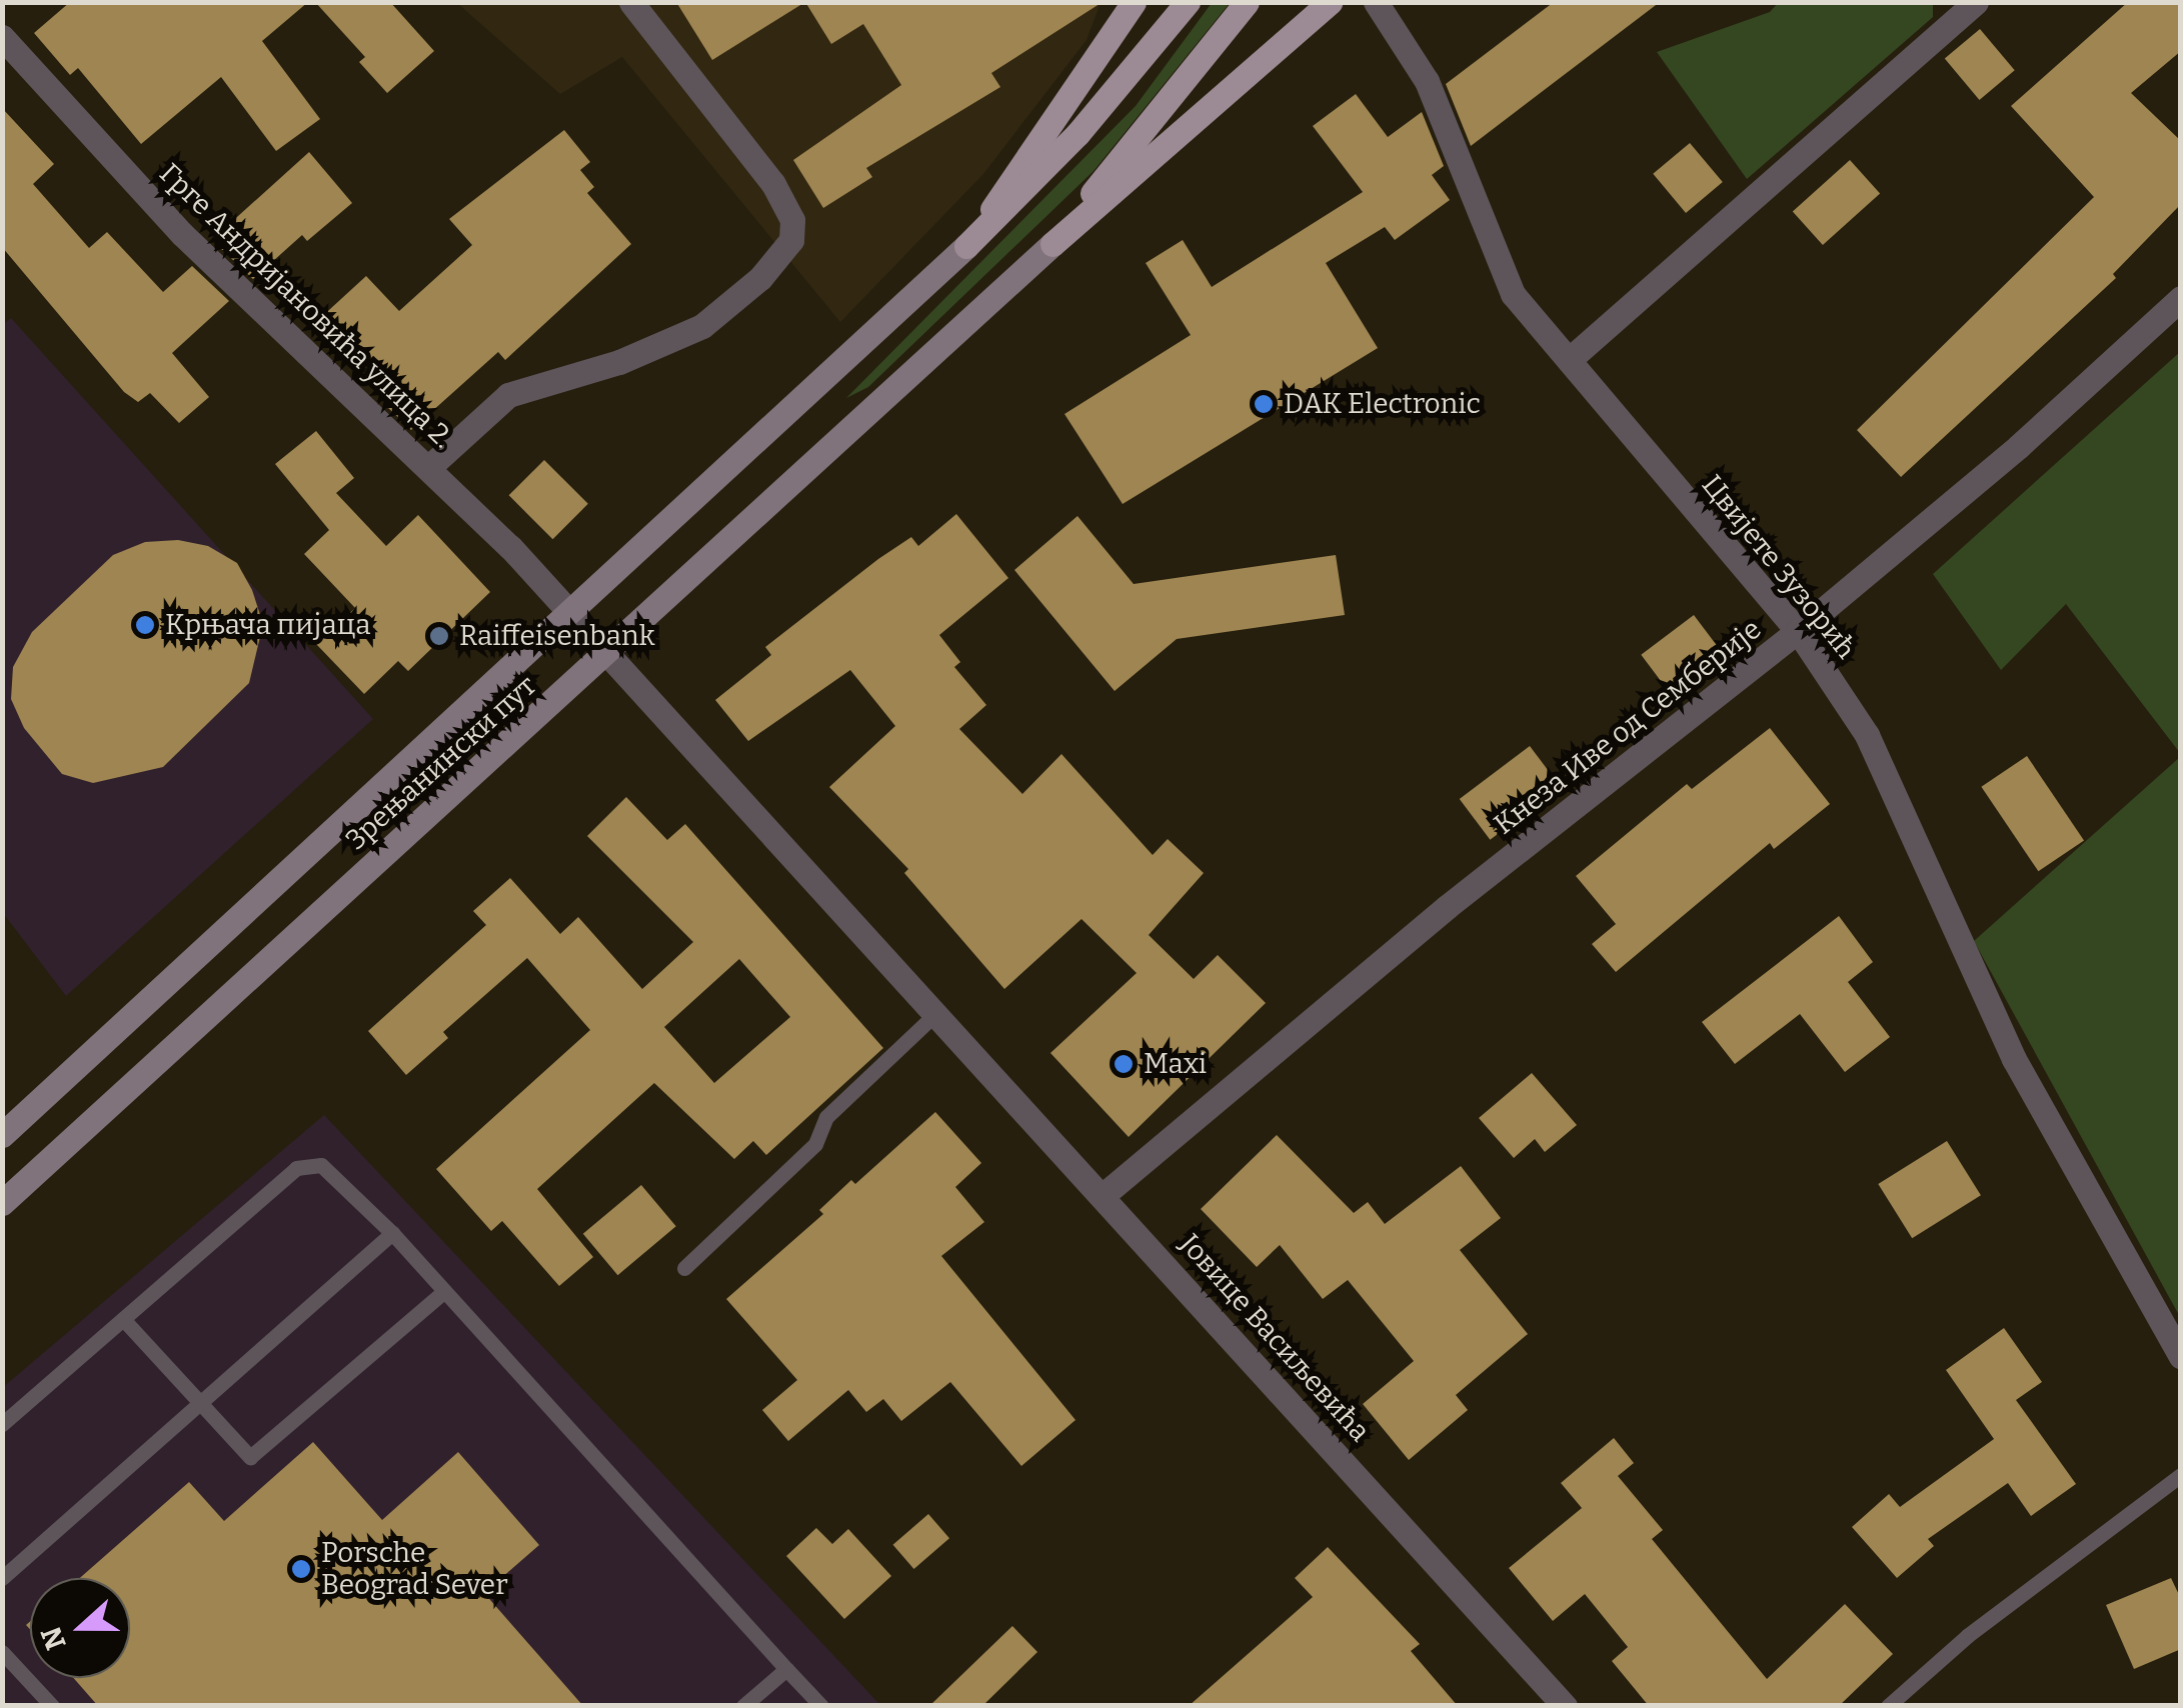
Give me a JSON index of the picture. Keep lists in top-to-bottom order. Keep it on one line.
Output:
{"streets":{"main road":["Зрењанински пут"],"street":["Грге Андријановића улица 2.","Цвијете Зузорић","Кнеза Иве од Семберије","Јовице Васиљевића"]},"crossings":[["Грге Андријановића улица 2.","Зрењанински пут"],["Грге Андријановића улица 2.","Јовице Васиљевића"],["Цвијете Зузорић","Кнеза Иве од Семберије"],["Кнеза Иве од Семберије","Јовице Васиљевића"],["Зрењанински пут","Јовице Васиљевића"]],"places":["DAK Electronic","Крњача пијаца","Raiffeisenbank","Maxi","Porsche Beograd Sever"],"north":"left"}
